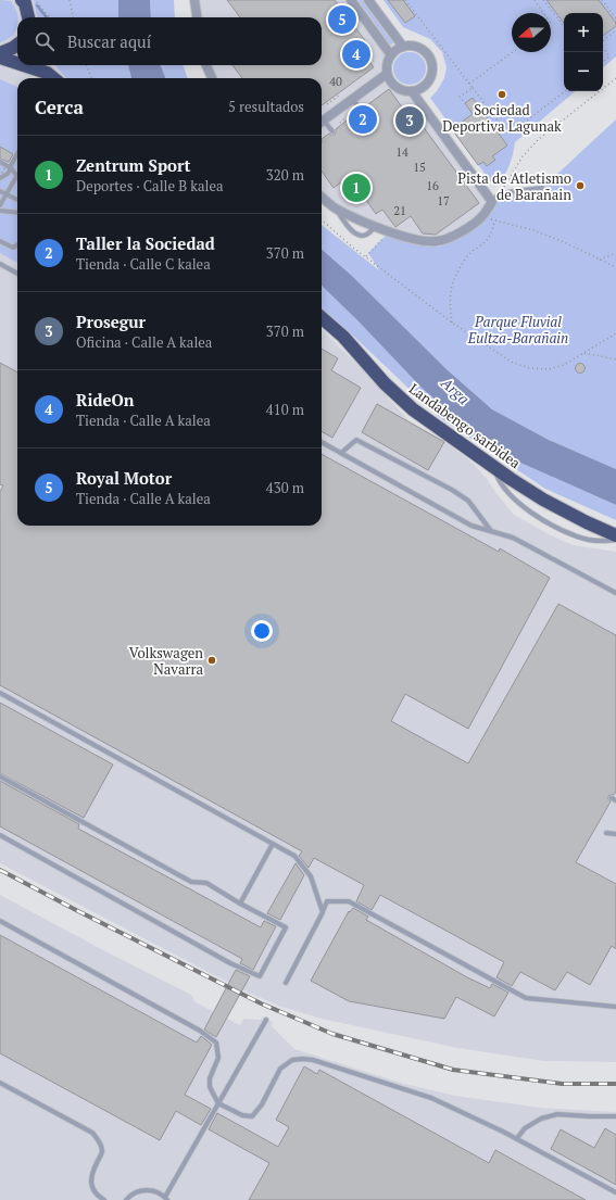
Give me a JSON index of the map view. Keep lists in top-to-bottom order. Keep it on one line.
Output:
{"streets":{"highway":["Landabengo sarbidea"]},"water":["Arga"],"parks":["Parque Fluvial Eultza-Barañain"],"places":["Sociedad Deportiva Lagunak","Pista de Atletismo de Barañain","Volkswagen Navarra"],"house_numbers":["40","14","15","16","17","21"],"north":"left","page":{"pins":["5","4","2","3","1"],"map_buttons":["+","−"],"search":"Buscar aquí","heading":["Cerca","5 resultados"],"list":[{"mark":"1","name":"Zentrum Sport","note":"Deportes · Calle B kalea","value":"320 m"},{"mark":"2","name":"Taller la Sociedad","note":"Tienda · Calle C kalea","value":"370 m"},{"mark":"3","name":"Prosegur","note":"Oficina · Calle A kalea","value":"370 m"},{"mark":"4","name":"RideOn","note":"Tienda · Calle A kalea","value":"410 m"},{"mark":"5","name":"Royal Motor","note":"Tienda · Calle A kalea","value":"430 m"}]}}
